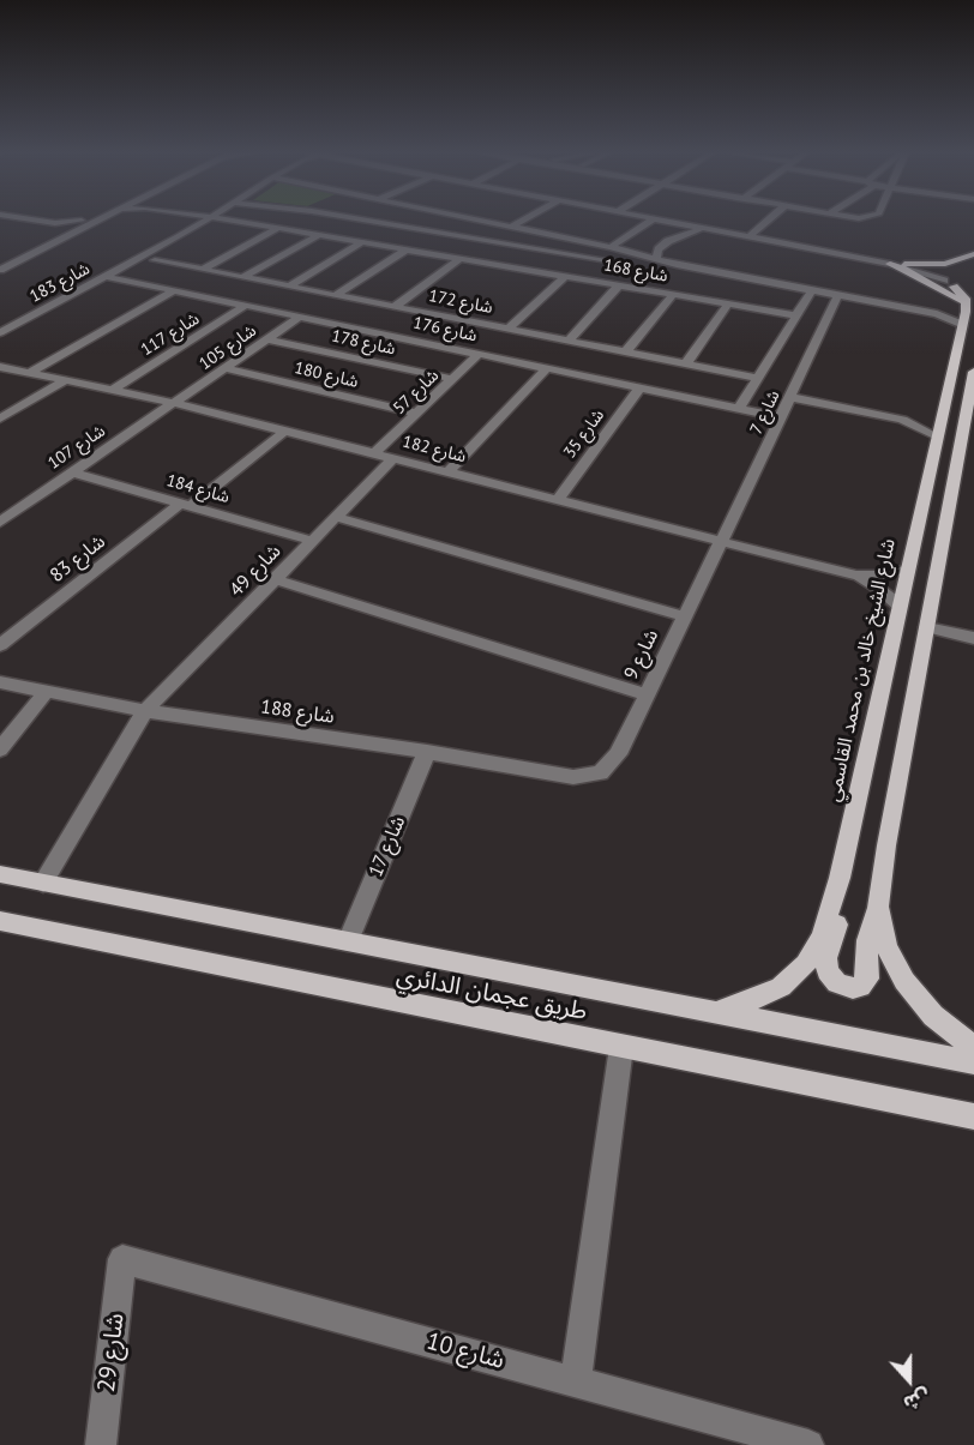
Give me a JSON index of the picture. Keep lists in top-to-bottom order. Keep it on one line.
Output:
{"streets":{"main road":["شارع الشيخ خالد بن محمد القاسمي","طريق عجمان الدائري"],"street":["شارع 168","شارع 183","شارع 172","شارع 176","شارع 117","شارع 178","شارع 105","شارع 180","شارع 57","شارع 7","شارع 35","شارع 107","شارع 182","شارع 184","شارع 83","شارع 49","شارع 9","شارع 188","شارع 17","شارع 10","شارع 29"]},"crossings":[["شارع 183","شارع 176"],["شارع 176","شارع 117"],["شارع 176","شارع 105"],["شارع 176","شارع 57"],["شارع 176","شارع 7"],["شارع 176","شارع 35"],["شارع 117","شارع 182"],["شارع 178","شارع 105"],["شارع 178","شارع 57"],["شارع 105","شارع 180"],["شارع 105","شارع 107"],["شارع 105","شارع 182"],["شارع 180","شارع 57"],["شارع 57","شارع 182"],["شارع 7","شارع 182"],["شارع 7","شارع 9"],["شارع 35","شارع 182"],["شارع 107","شارع 182"],["شارع 107","شارع 184"],["شارع 182","شارع 83"],["شارع 182","شارع 49"],["شارع 182","شارع 9"],["شارع 182","شارع الشيخ خالد بن محمد القاسمي"],["شارع 184","شارع 83"],["شارع 184","شارع 49"],["شارع 49","شارع 188"],["شارع 49","طريق عجمان الدائري"],["شارع 9","شارع 188"],["شارع الشيخ خالد بن محمد القاسمي","طريق عجمان الدائري"],["شارع 188","شارع 17"],["شارع 17","طريق عجمان الدائري"],["شارع 10","شارع 29"]],"north":"bottom"}
